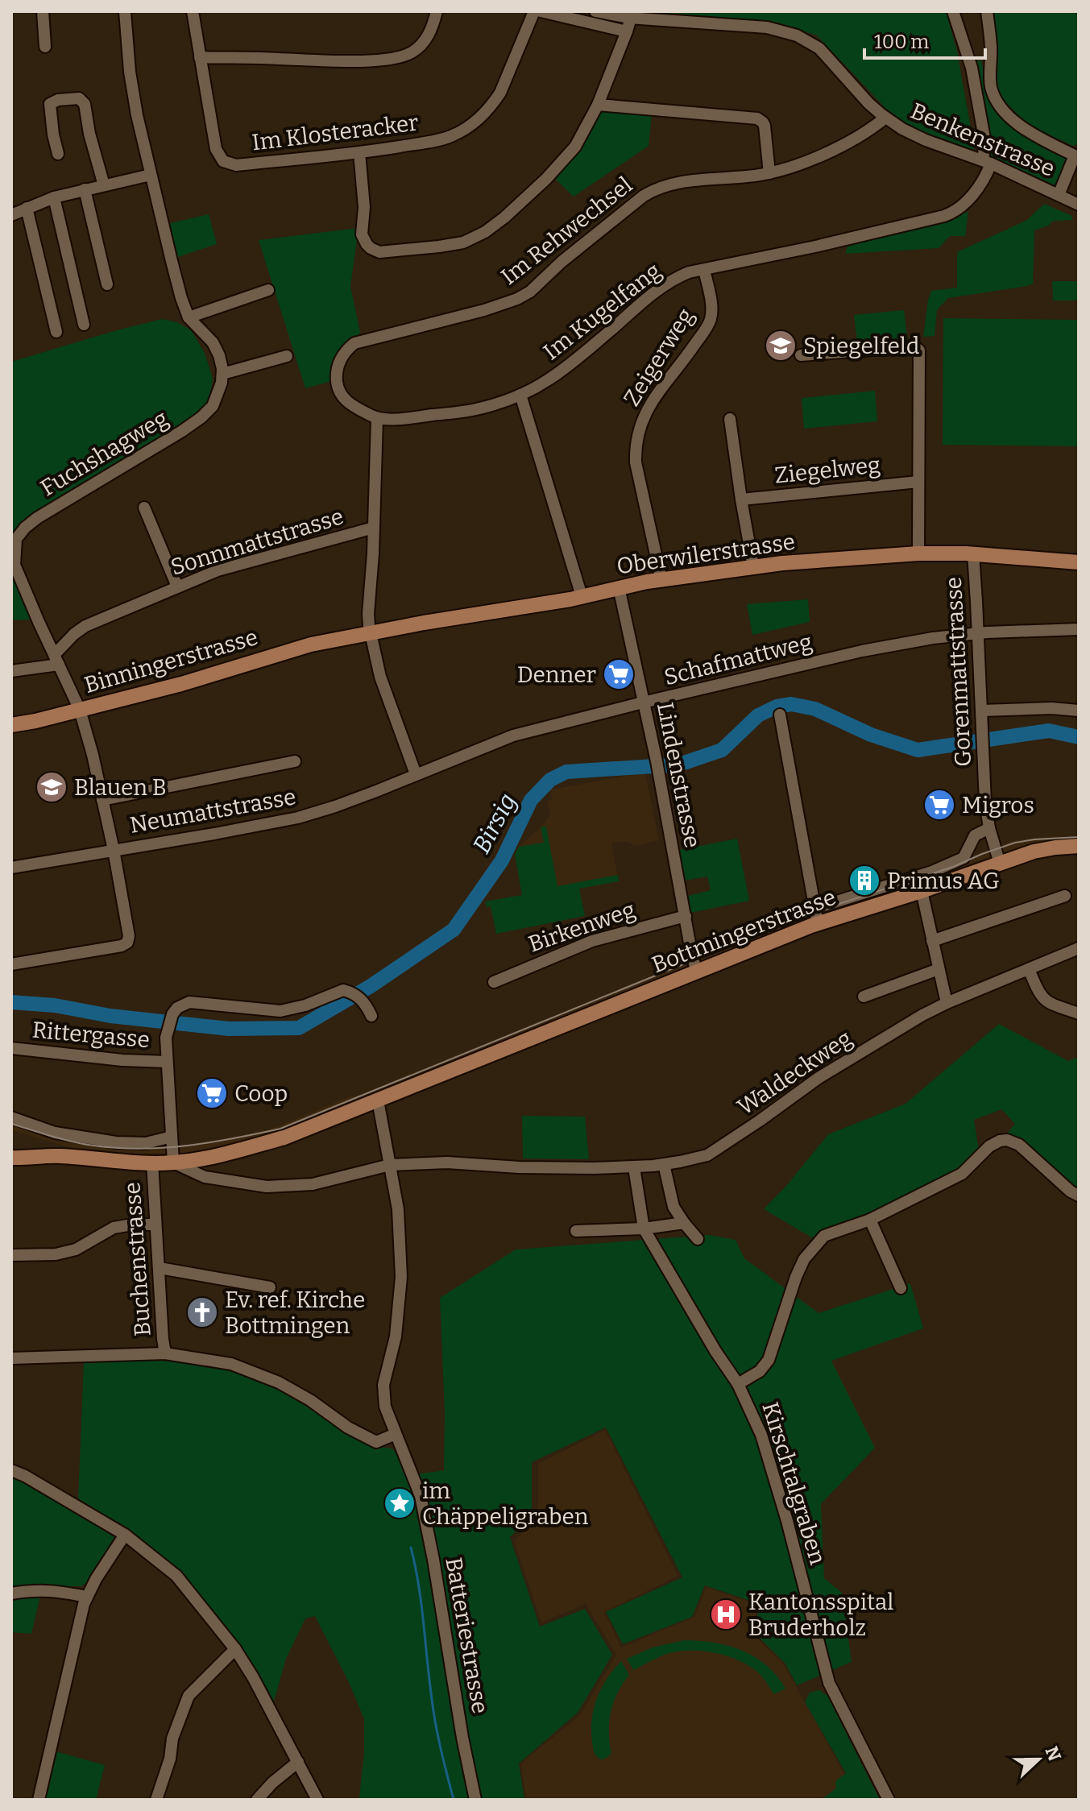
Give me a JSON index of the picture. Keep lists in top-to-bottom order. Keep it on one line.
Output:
{"streets":{"main road":["Oberwilerstrasse","Binningerstrasse","Bottmingerstrasse"],"street":["Im Klosteracker","Benkenstrasse","Im Rehwechsel","Im Kugelfang","Zeigerweg","Fuchshagweg","Ziegelweg","Sonnmattstrasse","Schafmattweg","Gorenmattstrasse","Lindenstrasse","Neumattstrasse","Birkenweg","Rittergasse","Waldeckweg","Buchenstrasse","Kirschtalgraben","Batteriestrasse"]},"crossings":[["Benkenstrasse","Im Rehwechsel"],["Benkenstrasse","Im Kugelfang"],["Im Rehwechsel","Im Kugelfang"],["Im Kugelfang","Zeigerweg"],["Zeigerweg","Oberwilerstrasse"],["Fuchshagweg","Sonnmattstrasse"],["Fuchshagweg","Binningerstrasse"],["Fuchshagweg","Neumattstrasse"],["Oberwilerstrasse","Binningerstrasse"],["Oberwilerstrasse","Gorenmattstrasse"],["Oberwilerstrasse","Lindenstrasse"],["Schafmattweg","Gorenmattstrasse"],["Schafmattweg","Lindenstrasse"],["Schafmattweg","Neumattstrasse"],["Gorenmattstrasse","Bottmingerstrasse"],["Lindenstrasse","Birkenweg"],["Lindenstrasse","Bottmingerstrasse"],["Bottmingerstrasse","Waldeckweg"],["Bottmingerstrasse","Buchenstrasse"],["Bottmingerstrasse","Batteriestrasse"],["Waldeckweg","Kirschtalgraben"],["Waldeckweg","Batteriestrasse"]],"water":["Birsig"],"places":{"school or university":["Spiegelfeld","Blauen B"],"supermarket":["Denner","Migros","Coop"],"building":["Primus AG"],"church":["Ev. ref. Kirche Bottmingen"],"place":["im Chäppeligraben"],"hospital":["Kantonsspital Bruderholz"]},"scale_bar":"100 m","north":"right"}
